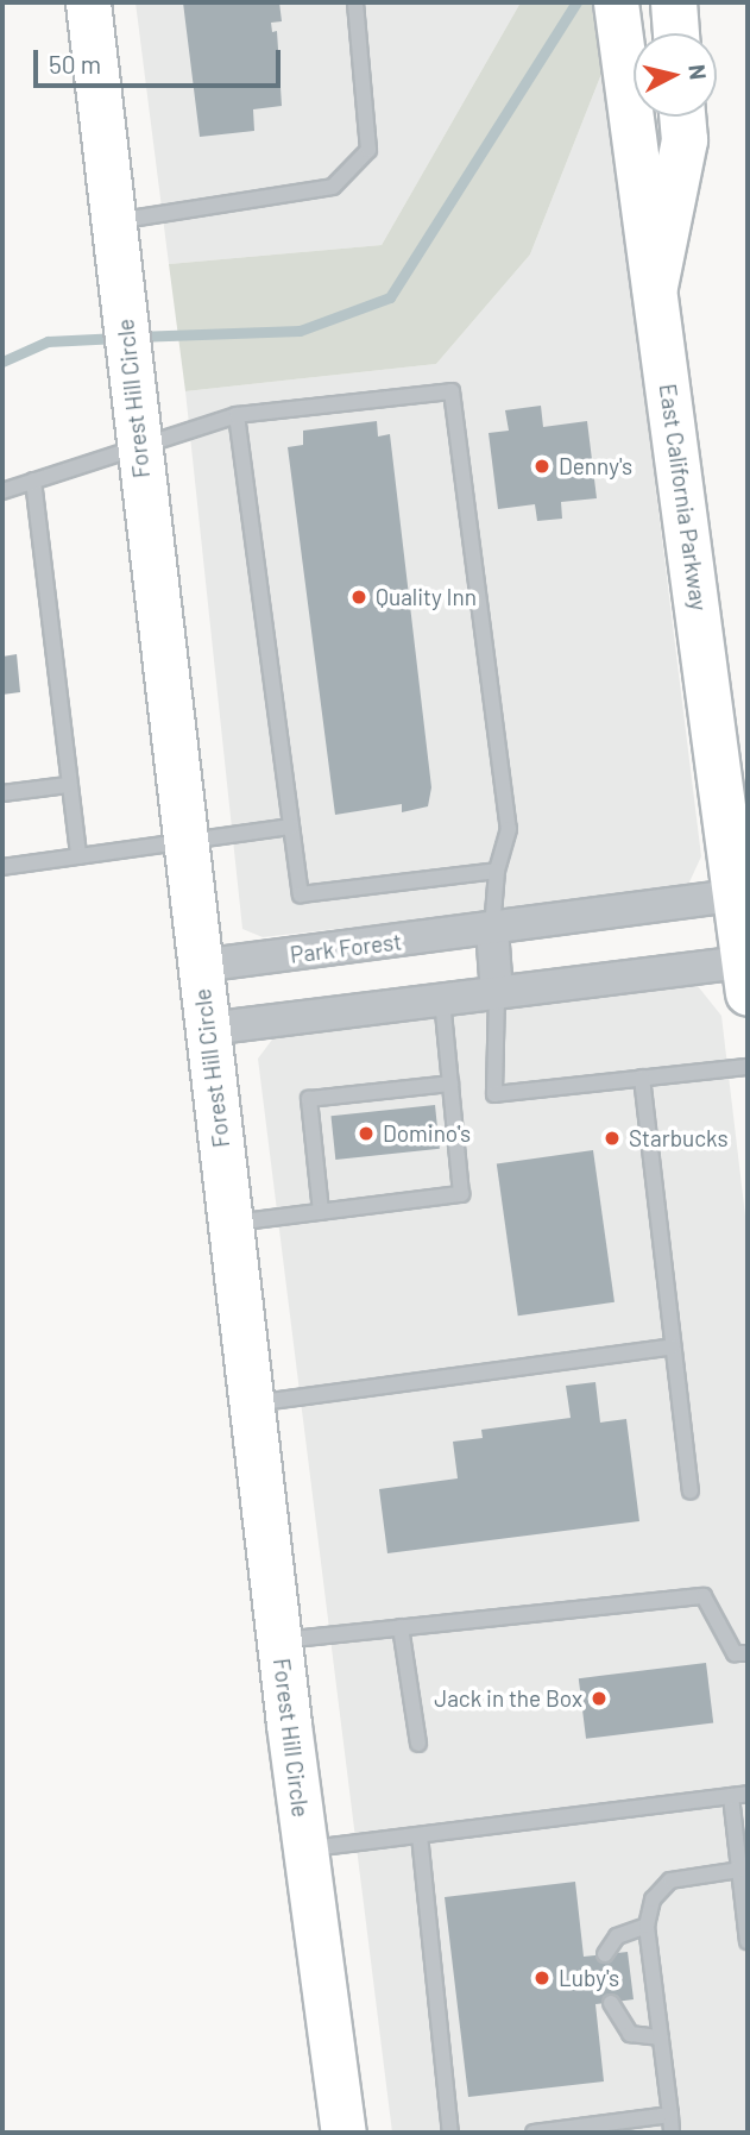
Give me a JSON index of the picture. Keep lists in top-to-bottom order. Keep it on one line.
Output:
{"streets":{"street":["Forest Hill Circle","East California Parkway","Park Forest"]},"crossings":[["Forest Hill Circle","Park Forest"],["East California Parkway","Park Forest"]],"places":["Denny's","Quality Inn","Domino's","Starbucks","Jack in the Box","Luby's"],"scale_bar":"50 m","north":"right"}
